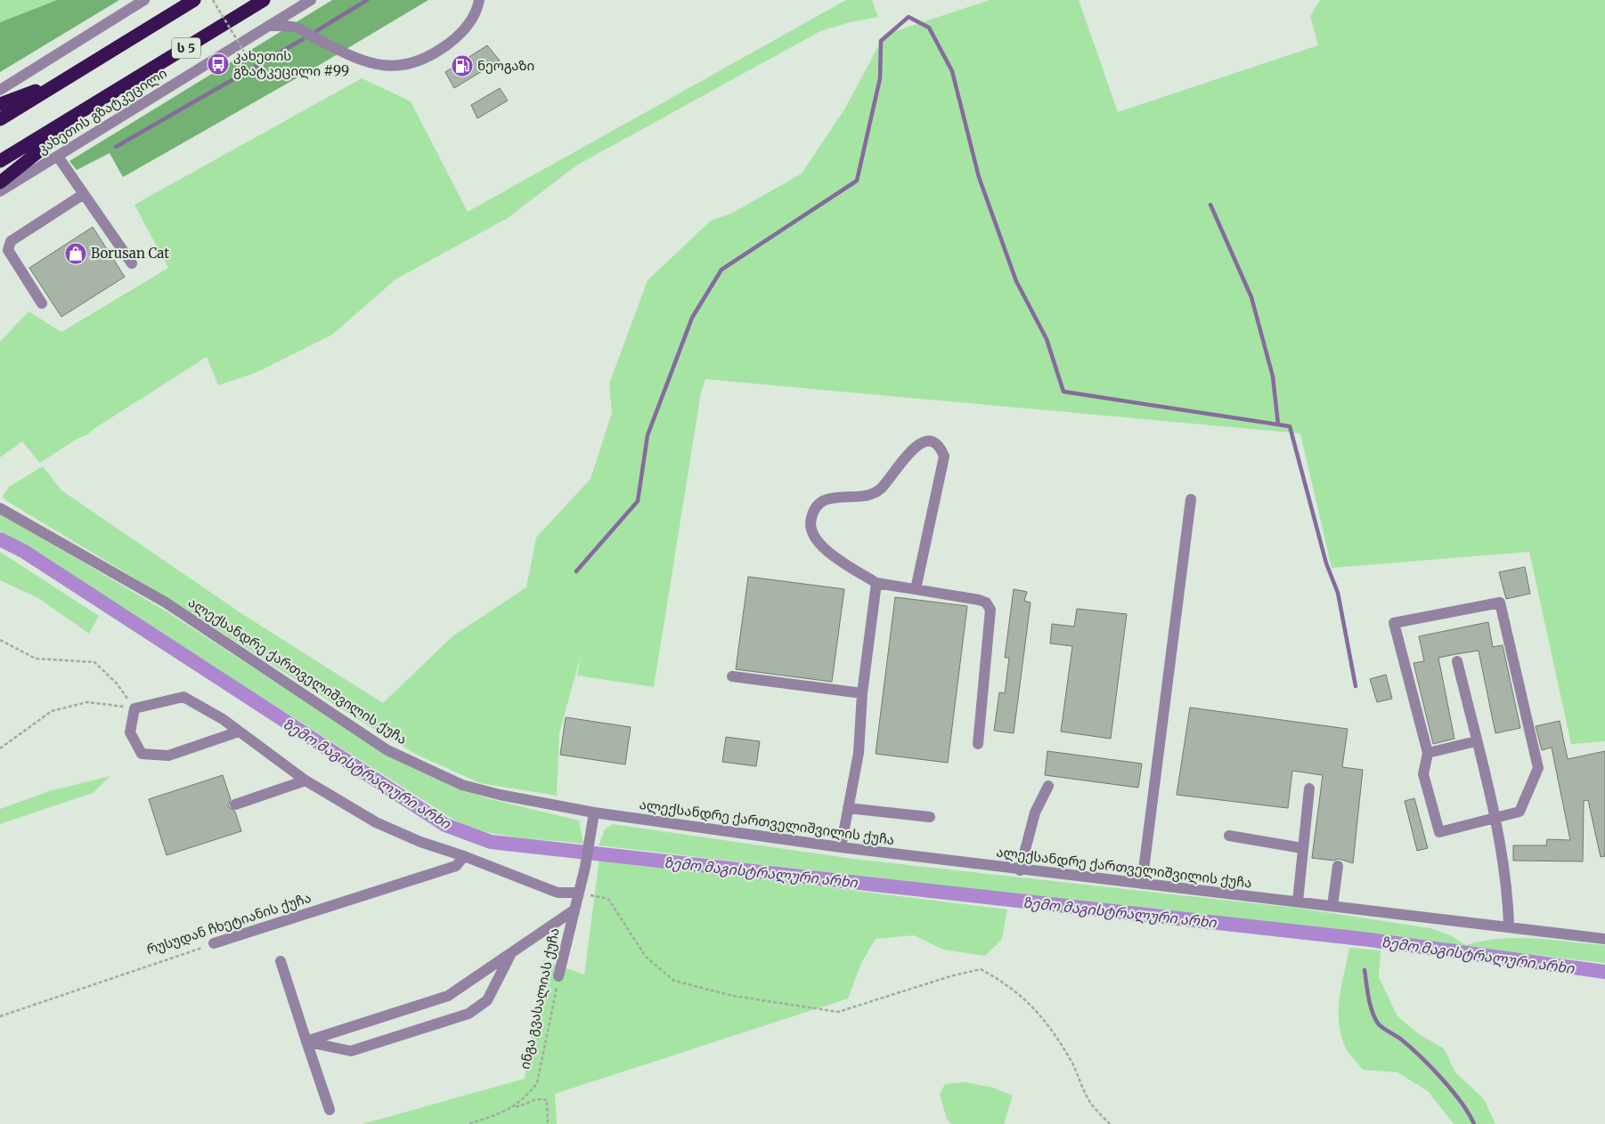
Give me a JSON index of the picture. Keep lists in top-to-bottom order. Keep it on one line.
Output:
{"streets":{"highway":["ს 5","კახეთის გზატკეცილი"],"street":["ალექსანდრე ქართველიშვილის ქუჩა","რუსუდან ჩხეტიანის ქუჩა","ინგა გვასალიას ქუჩა"]},"crossings":[["ალექსანდრე ქართველიშვილის ქუჩა","ინგა გვასალიას ქუჩა"]],"water":["ზემო მაგისტრალური არხი"],"places":{"bus stop":["კახეთის გზატკეცილი #99"],"fuel station":["ნეოგაზი"],"shop":["Borusan Cat"]}}
